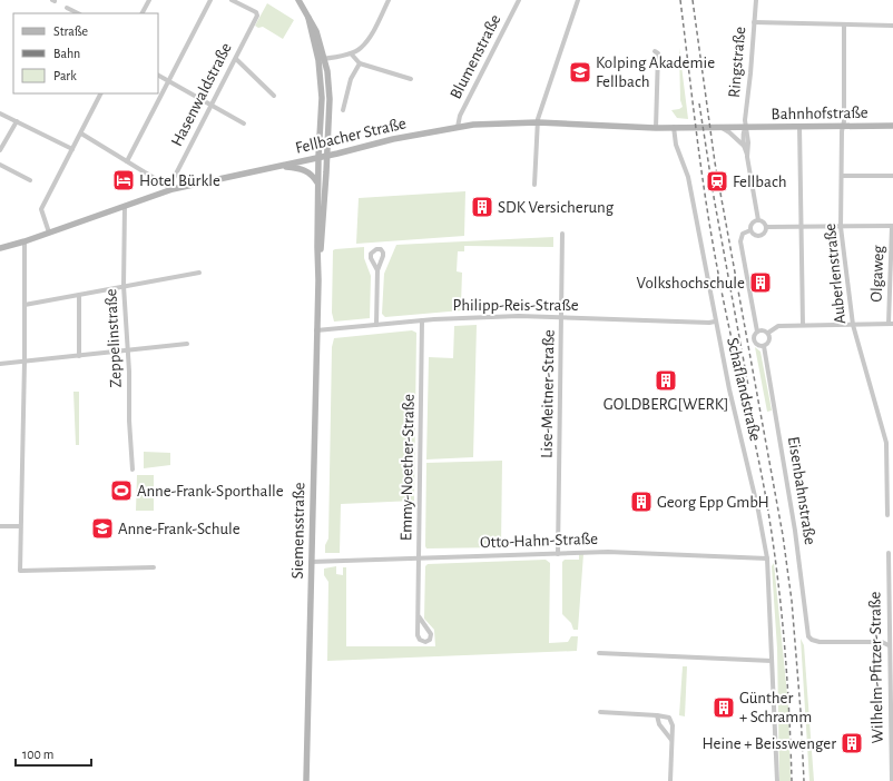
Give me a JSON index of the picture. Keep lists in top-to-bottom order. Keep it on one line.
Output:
{"streets":{"main road":["Bahnhofstraße","Fellbacher Straße","Siemensstraße"],"street":["Blumenstraße","Ringstraße","Hasenwaldstraße","Auberlenstraße","Olgaweg","Philipp-Reis-Straße","Zeppelinstraße","Schaflandstraße","Lise-Meitner-Straße","Emmy-Noether-Straße","Eisenbahnstraße","Otto-Hahn-Straße","Wilhelm-Pfitzer-Straße"]},"crossings":[["Blumenstraße","Fellbacher Straße"],["Ringstraße","Bahnhofstraße"],["Ringstraße","Fellbacher Straße"],["Hasenwaldstraße","Fellbacher Straße"],["Bahnhofstraße","Fellbacher Straße"],["Bahnhofstraße","Auberlenstraße"],["Fellbacher Straße","Zeppelinstraße"],["Fellbacher Straße","Schaflandstraße"],["Fellbacher Straße","Siemensstraße"],["Philipp-Reis-Straße","Schaflandstraße"],["Philipp-Reis-Straße","Lise-Meitner-Straße"],["Philipp-Reis-Straße","Emmy-Noether-Straße"],["Philipp-Reis-Straße","Siemensstraße"],["Schaflandstraße","Otto-Hahn-Straße"],["Lise-Meitner-Straße","Otto-Hahn-Straße"],["Emmy-Noether-Straße","Otto-Hahn-Straße"],["Eisenbahnstraße","Wilhelm-Pfitzer-Straße"],["Siemensstraße","Otto-Hahn-Straße"]],"places":{"school or university":["Kolping Akademie Fellbach","Anne-Frank-Schule"],"hotel":["Hotel Bürkle"],"station":["Fellbach"],"building":["SDK Versicherung","Volkshochschule","GOLDBERG[WERK]","Georg Epp GmbH","Günther + Schramm","Heine + Beisswenger"],"sports":["Anne-Frank-Sporthalle"]},"legend":["Straße","Bahn","Park"],"scale_bar":"100 m"}
